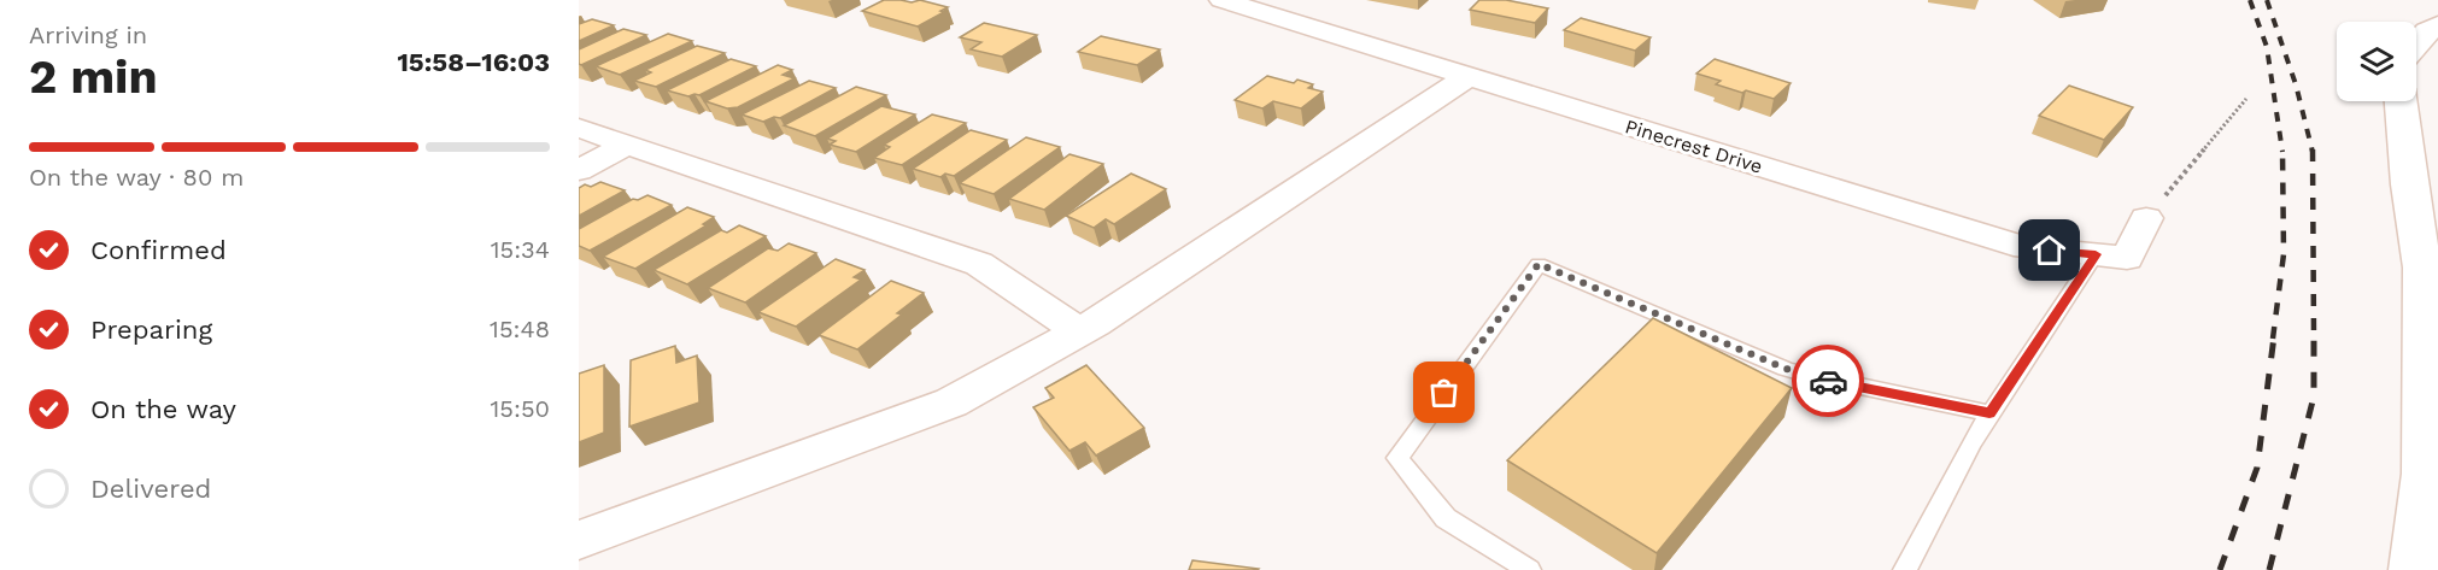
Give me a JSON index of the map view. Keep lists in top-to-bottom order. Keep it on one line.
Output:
{"streets":{"street":["Pinecrest Drive"]},"page":{"heading":["2 min","Arriving in","15:58–16:03"],"bar":"On the way · 80 m","list":[["Confirmed","15:34"],["Preparing","15:48"],["On the way","15:50"],"Delivered"]}}
